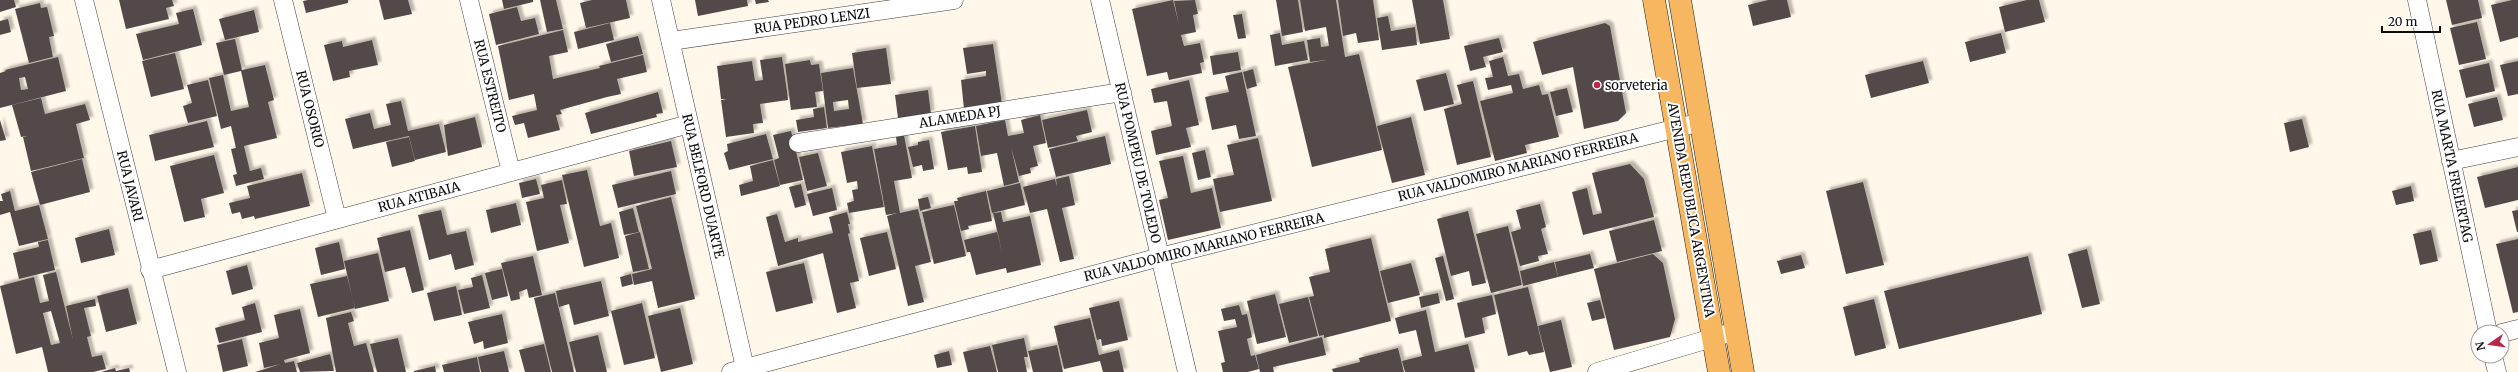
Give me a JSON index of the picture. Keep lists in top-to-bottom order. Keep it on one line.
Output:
{"streets":{"main road":["AVENIDA REPUBLICA ARGENTINA"],"street":["RUA PEDRO LENZI","RUA ESTREITO","RUA OSORIO","ALAMEDA PJ","RUA POMPEU DE TOLEDO","RUA MARTA FREIERTAG","RUA VALDOMIRO MARIANO FERREIRA","RUA JAVARI","RUA BELFORD DUARTE","RUA ATIBAIA"]},"crossings":[["RUA PEDRO LENZI","RUA BELFORD DUARTE"],["RUA ESTREITO","RUA ATIBAIA"],["RUA OSORIO","RUA ATIBAIA"],["ALAMEDA PJ","RUA POMPEU DE TOLEDO"],["RUA POMPEU DE TOLEDO","RUA VALDOMIRO MARIANO FERREIRA"],["RUA VALDOMIRO MARIANO FERREIRA","RUA BELFORD DUARTE"],["RUA VALDOMIRO MARIANO FERREIRA","AVENIDA REPUBLICA ARGENTINA"],["RUA JAVARI","RUA ATIBAIA"],["RUA BELFORD DUARTE","RUA ATIBAIA"]],"places":["sorveteria"],"scale_bar":"20 m","north":"left"}
